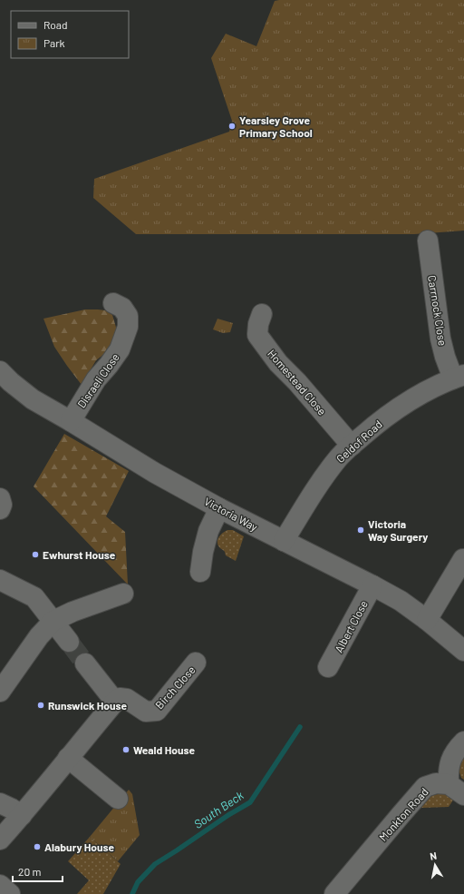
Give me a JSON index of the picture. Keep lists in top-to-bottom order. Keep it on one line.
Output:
{"streets":{"street":["Carrnock Close","Disraeli Close","Homestead Close","Geldof Road","Victoria Way","Albert Close","Birch Close","Monkton Road"]},"crossings":[["Carrnock Close","Geldof Road"],["Disraeli Close","Victoria Way"],["Homestead Close","Geldof Road"],["Geldof Road","Victoria Way"],["Victoria Way","Albert Close"]],"water":["South Beck"],"places":["Yearsley Grove Primary School","Victoria Way Surgery","Ewhurst House","Runswick House","Weald House","Alabury House"],"legend":["Road","Park"],"scale_bar":"20 m","north":"top"}
